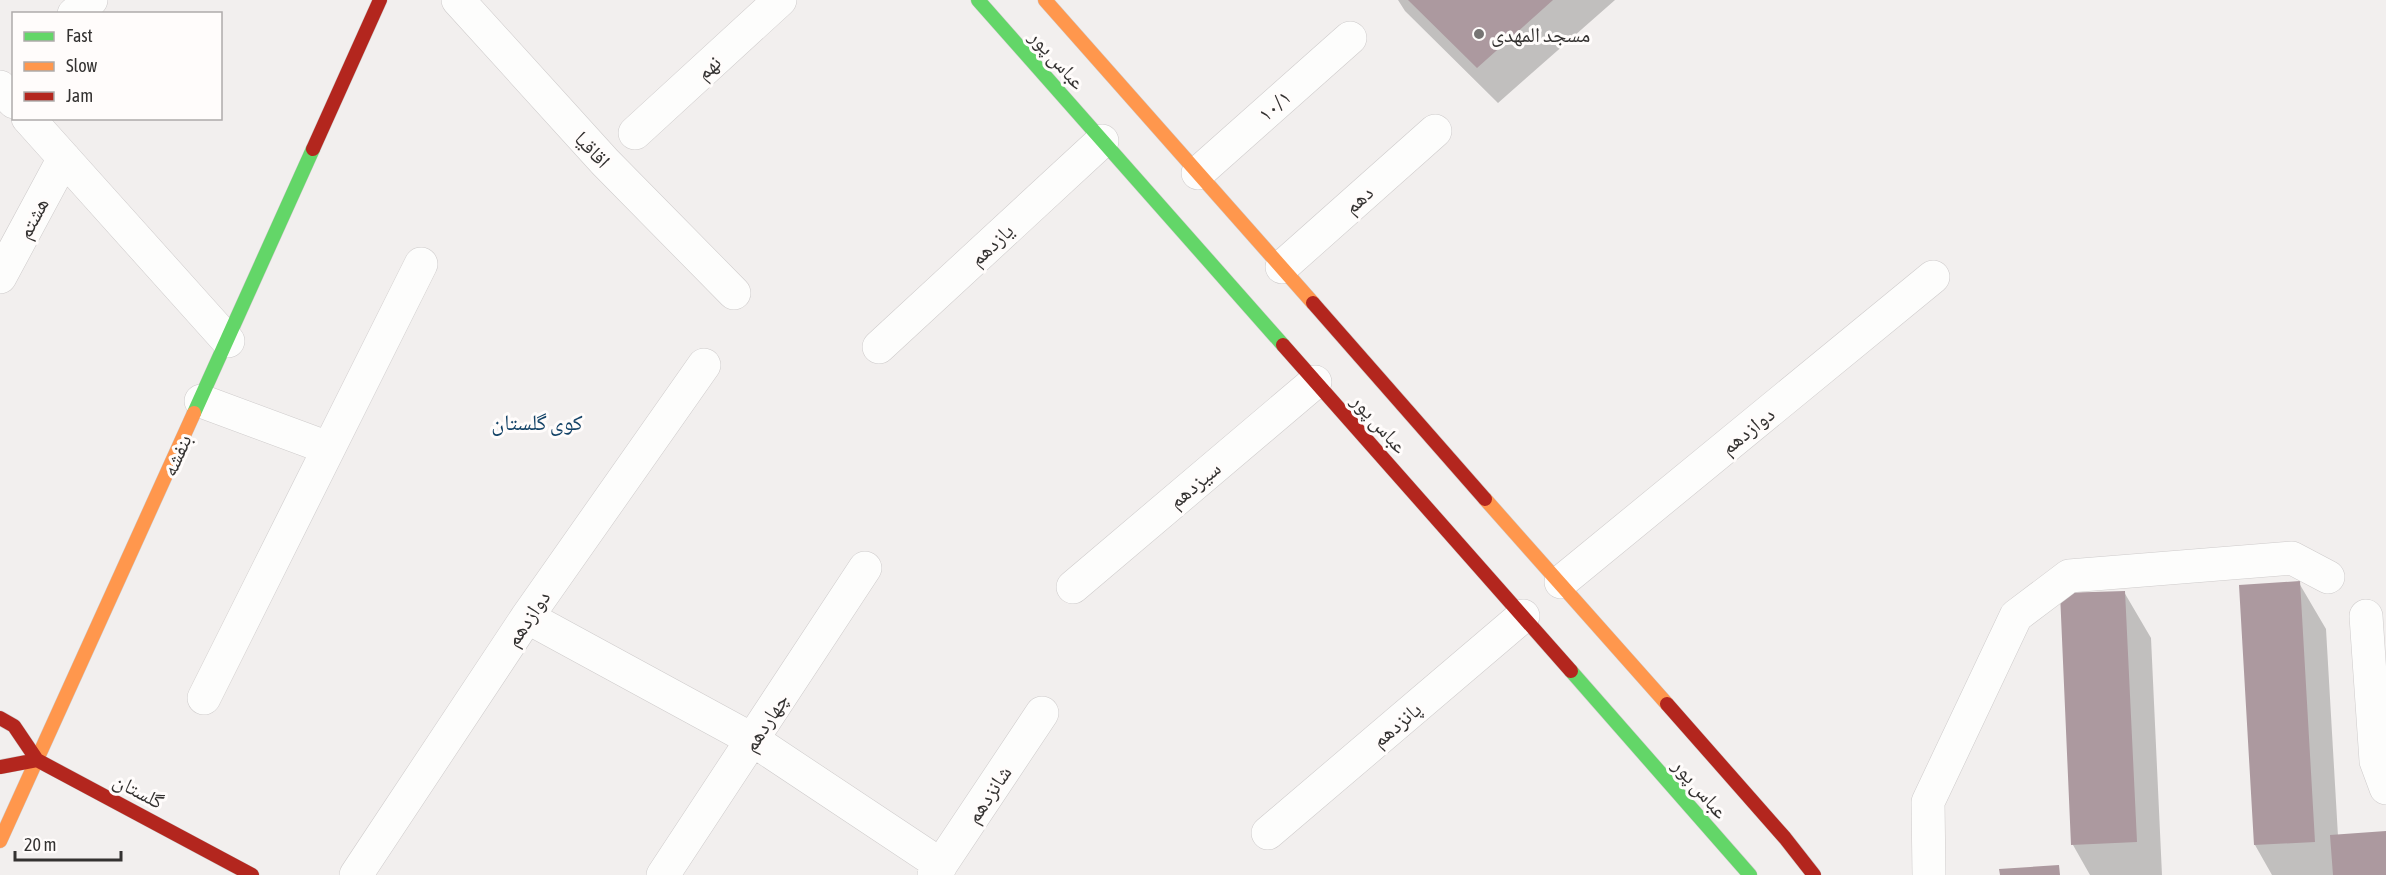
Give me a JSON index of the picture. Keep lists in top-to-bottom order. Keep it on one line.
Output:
{"streets":{"street":["عباس پور","نهم","۱۰/۱","اقاقیا","دهم","هشتم","یازدهم","دوازدهم","بنفشه","سیزدهم","چهاردهم","پانزدهم","گلستان","شانزدهم"]},"crossings":[["عباس پور","۱۰/۱"],["عباس پور","دهم"],["عباس پور","یازدهم"],["عباس پور","دوازدهم"],["عباس پور","سیزدهم"],["عباس پور","پانزدهم"],["بنفشه","گلستان"]],"districts":["کوی گلستان"],"places":["مسجد المهدی"],"legend":["Fast","Slow","Jam"],"scale_bar":"20 m"}
